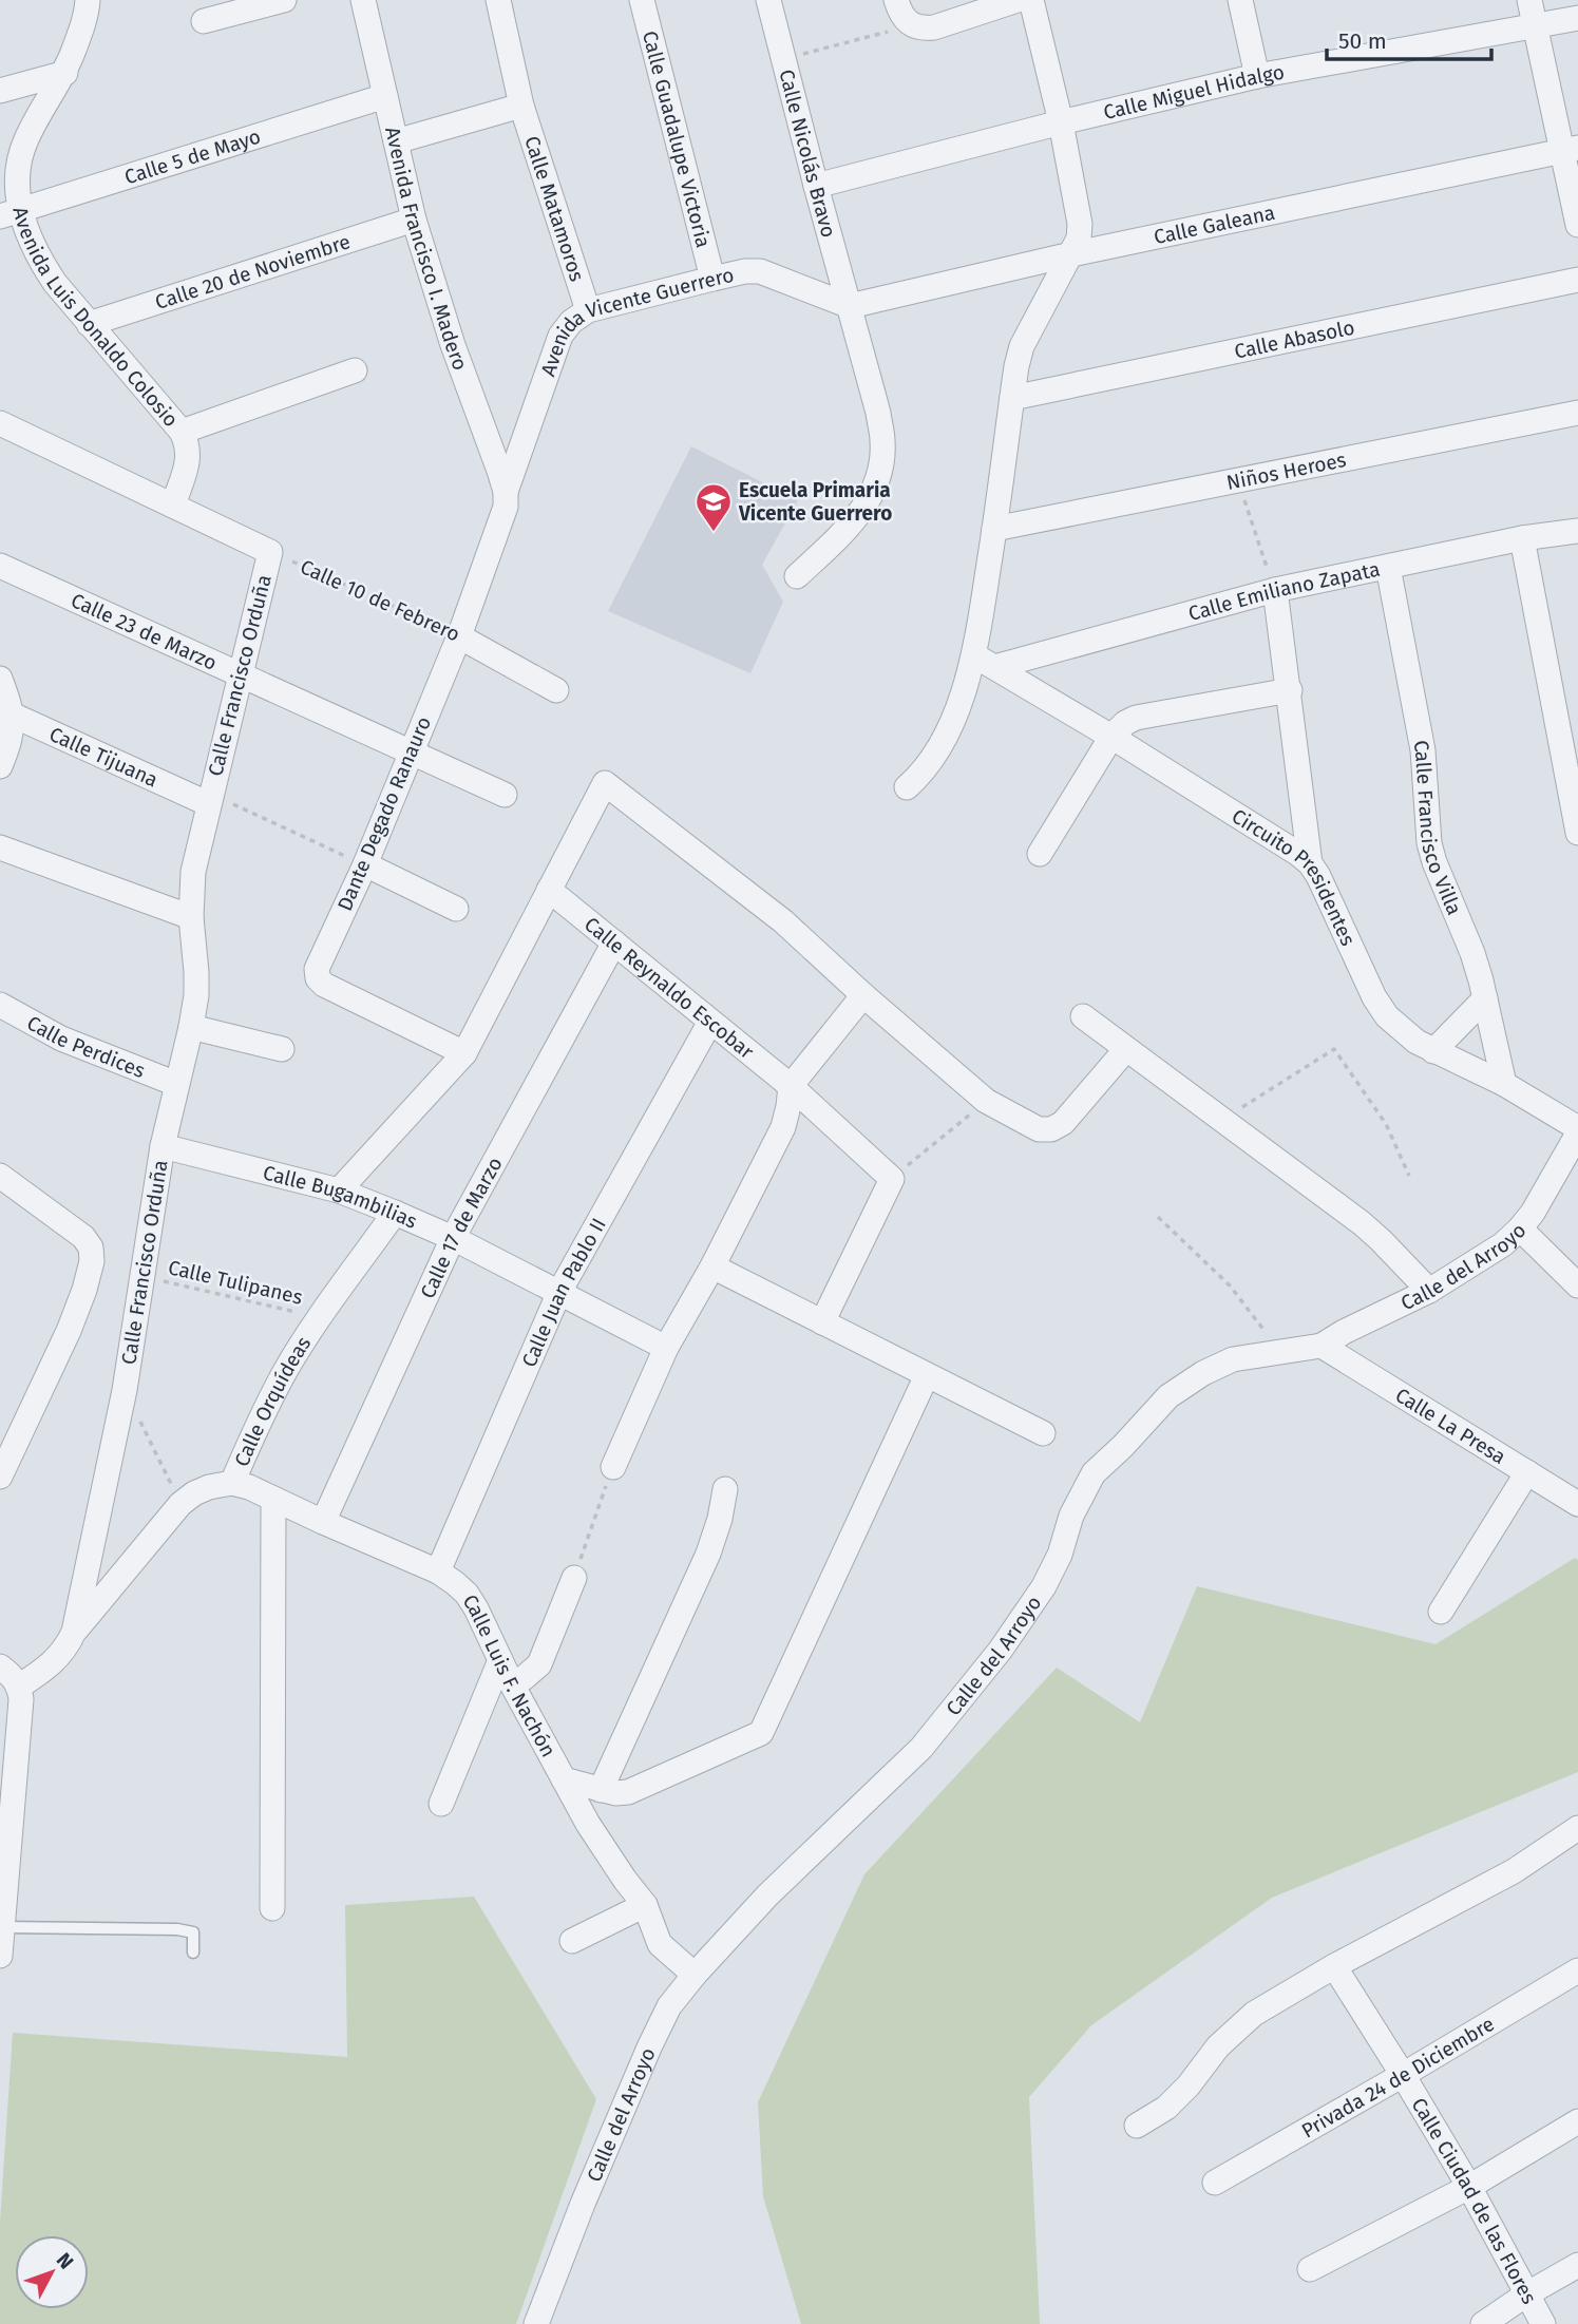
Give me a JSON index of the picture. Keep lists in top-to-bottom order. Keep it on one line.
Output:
{"streets":{"street":["Calle Miguel Hidalgo","Calle Guadalupe Victoria","Calle Nicolás Bravo","Calle 5 de Mayo","Calle Matamoros","Calle Galeana","Avenida Francisco I. Madero","Calle 20 de Noviembre","Avenida Luis Donaldo Colosio","Avenida Vicente Guerrero","Calle Abasolo","Niños Heroes","Calle Emiliano Zapata","Calle 10 de Febrero","Calle 23 de Marzo","Calle Francisco Orduña","Calle Tijuana","Dante Degado Ranauro","Calle Francisco Villa","Circuito Presidentes","Calle Reynaldo Escobar","Calle Perdices","Calle Bugambilias","Calle 17 de Marzo","Calle del Arroyo","Calle Juan Pablo II","Calle Orquídeas","Calle La Presa","Calle Luis F. Nachón","Privada 24 de Diciembre","Calle Ciudad de las Flores"],"path":["Calle Tulipanes"]},"crossings":[["Calle Miguel Hidalgo","Calle Nicolás Bravo"],["Calle Guadalupe Victoria","Avenida Vicente Guerrero"],["Calle Nicolás Bravo","Calle Galeana"],["Calle Nicolás Bravo","Avenida Vicente Guerrero"],["Calle 5 de Mayo","Avenida Francisco I. Madero"],["Calle 5 de Mayo","Avenida Luis Donaldo Colosio"],["Calle Matamoros","Avenida Vicente Guerrero"],["Calle Galeana","Avenida Vicente Guerrero"],["Avenida Francisco I. Madero","Calle 20 de Noviembre"],["Avenida Francisco I. Madero","Avenida Vicente Guerrero"],["Avenida Francisco I. Madero","Dante Degado Ranauro"],["Calle 20 de Noviembre","Avenida Luis Donaldo Colosio"],["Avenida Vicente Guerrero","Dante Degado Ranauro"],["Calle Emiliano Zapata","Calle Francisco Villa"],["Calle Emiliano Zapata","Circuito Presidentes"],["Calle 10 de Febrero","Calle Francisco Orduña"],["Calle 10 de Febrero","Dante Degado Ranauro"],["Calle 23 de Marzo","Calle Francisco Orduña"],["Calle 23 de Marzo","Dante Degado Ranauro"],["Calle Francisco Orduña","Calle Tijuana"],["Calle Francisco Orduña","Calle Perdices"],["Calle Francisco Orduña","Calle Bugambilias"],["Calle Francisco Orduña","Calle Tulipanes"],["Calle Francisco Orduña","Calle Orquídeas"],["Calle Francisco Villa","Circuito Presidentes"],["Calle Reynaldo Escobar","Calle 17 de Marzo"],["Calle Reynaldo Escobar","Calle Juan Pablo II"],["Calle Bugambilias","Calle 17 de Marzo"],["Calle Bugambilias","Calle Juan Pablo II"],["Calle Bugambilias","Calle Orquídeas"],["Calle 17 de Marzo","Calle Luis F. Nachón"],["Calle del Arroyo","Calle La Presa"],["Calle del Arroyo","Calle Luis F. Nachón"],["Calle Tulipanes","Calle Orquídeas"],["Calle Juan Pablo II","Calle Luis F. Nachón"],["Calle Orquídeas","Calle Luis F. Nachón"],["Privada 24 de Diciembre","Calle Ciudad de las Flores"]],"places":{"school or university":["Escuela Primaria Vicente Guerrero"]},"scale_bar":"50 m","north":"top right"}
